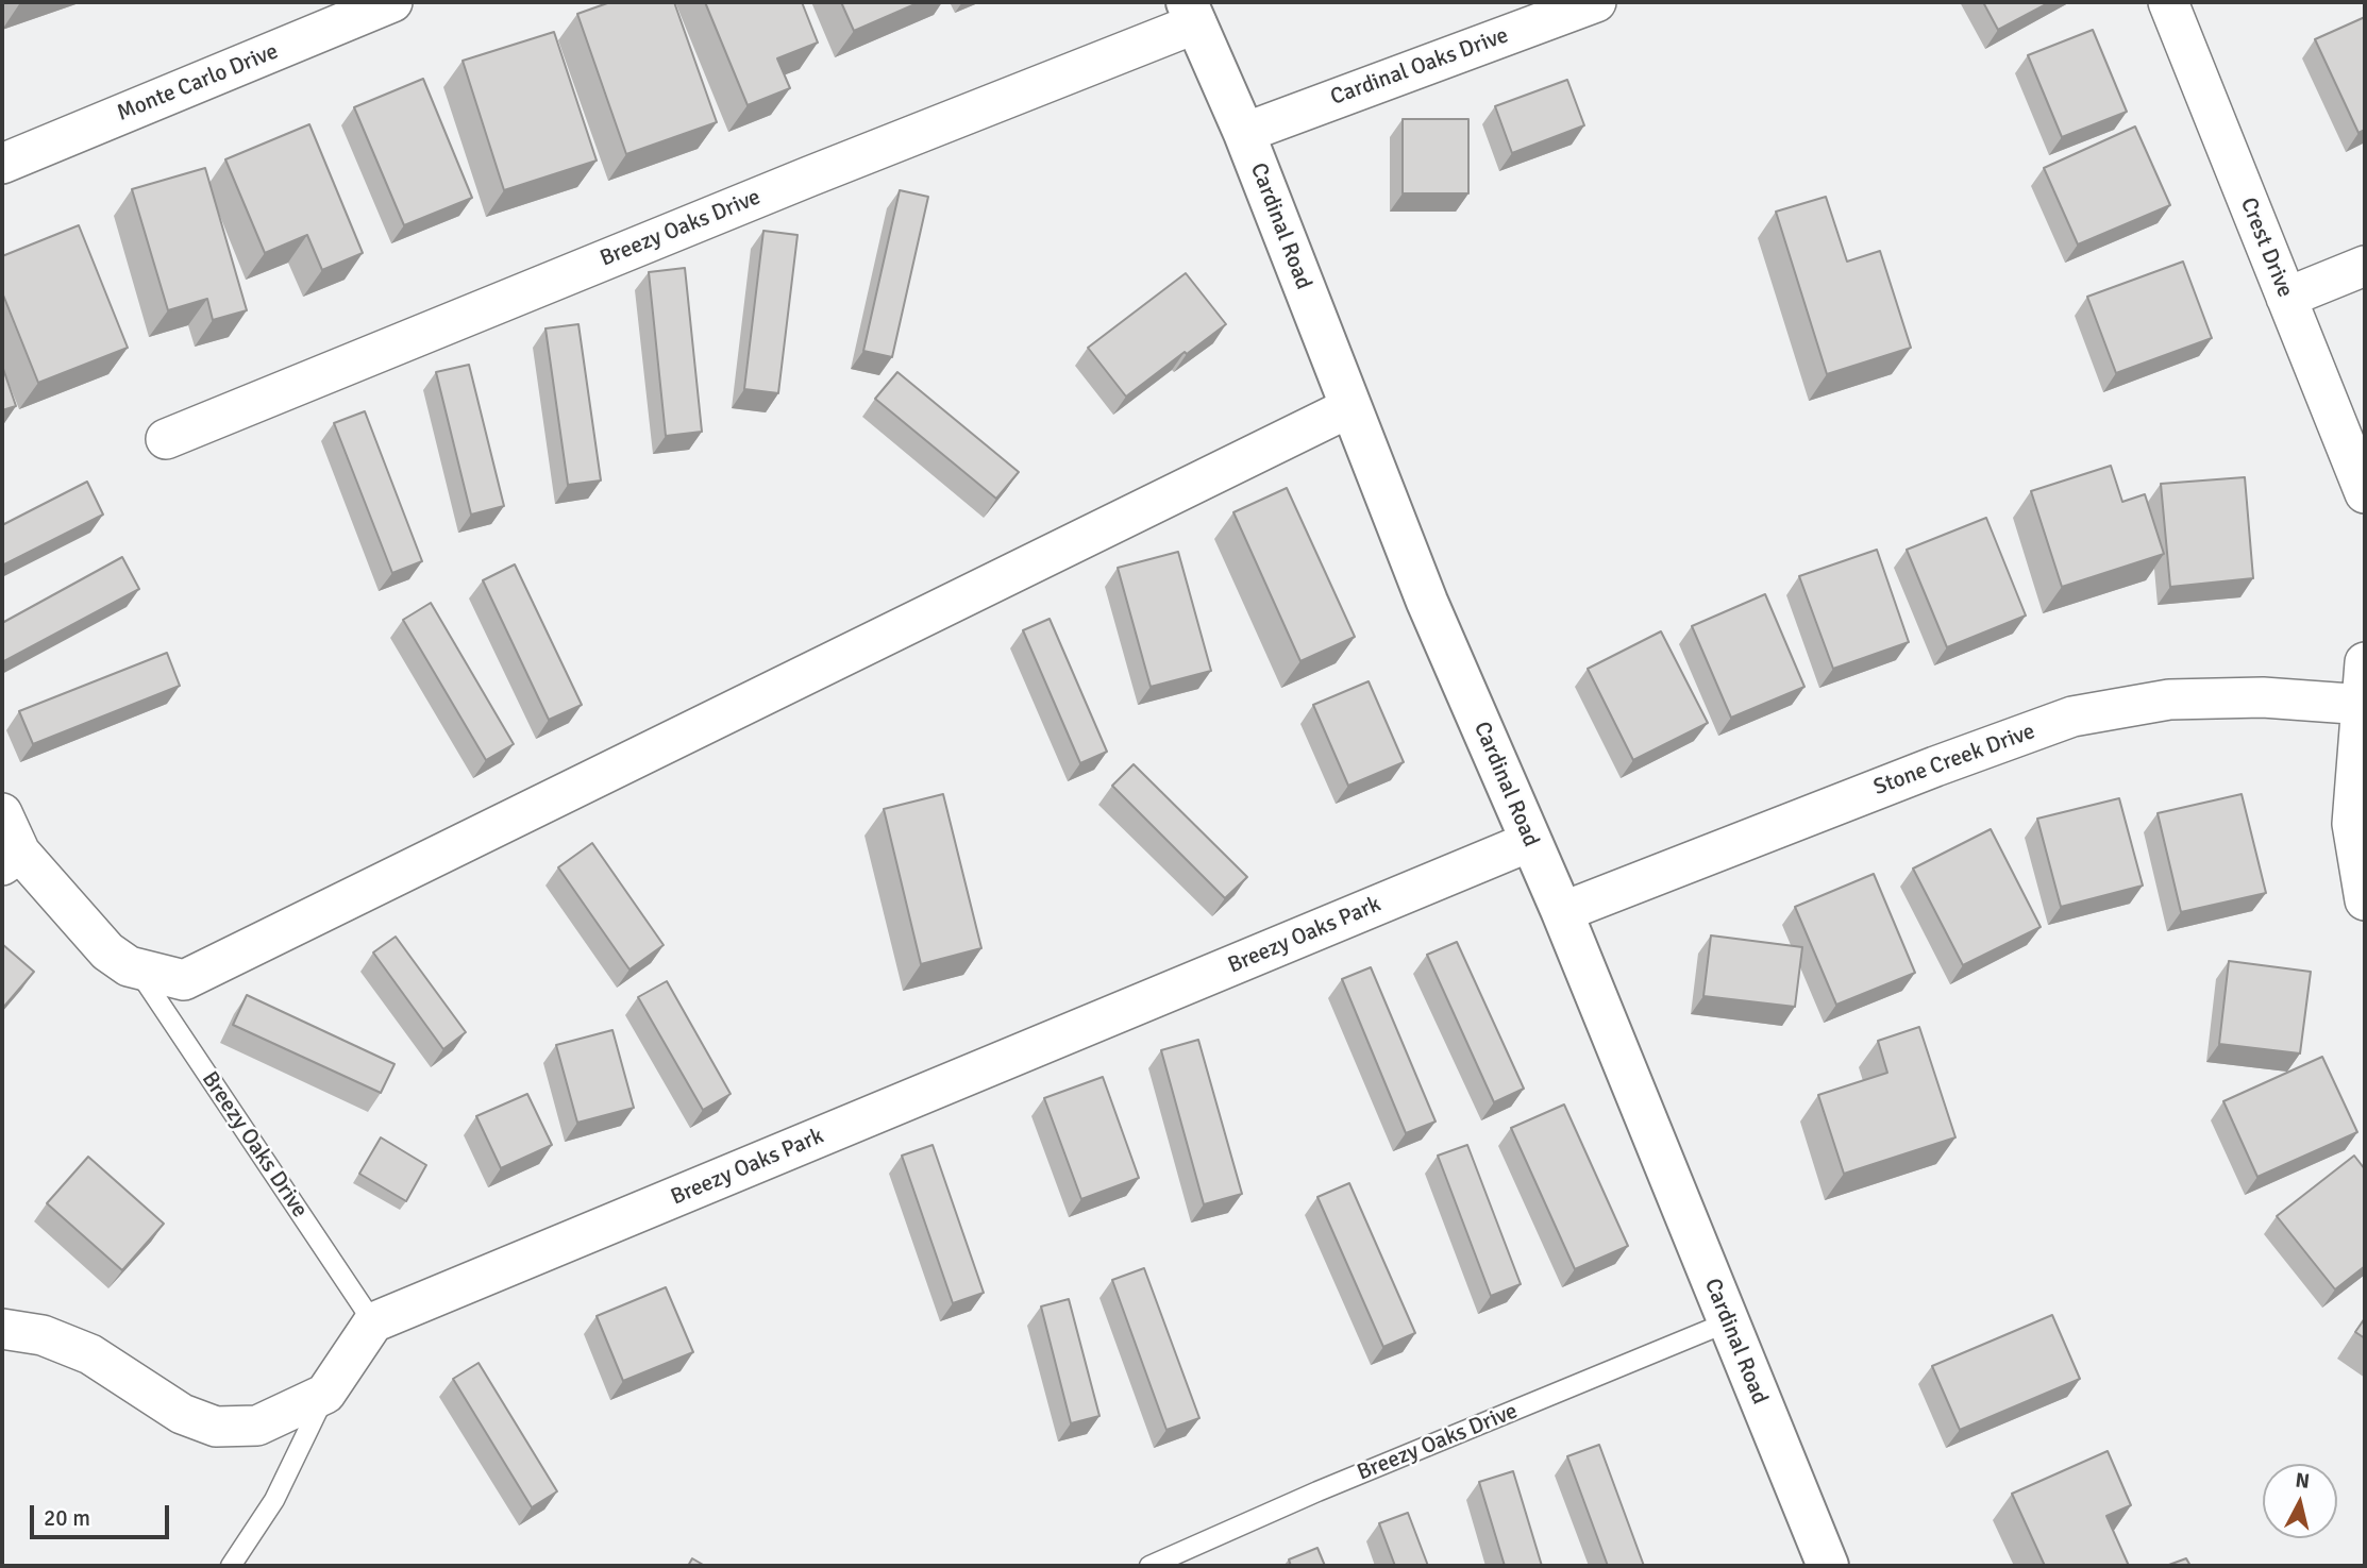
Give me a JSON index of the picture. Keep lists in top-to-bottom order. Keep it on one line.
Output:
{"streets":{"street":["Cardinal Oaks Drive","Monte Carlo Drive","Cardinal Road","Breezy Oaks Drive","Crest Drive","Stone Creek Drive","Breezy Oaks Park"]},"crossings":[["Cardinal Oaks Drive","Cardinal Road"],["Cardinal Road","Breezy Oaks Drive"],["Cardinal Road","Stone Creek Drive"],["Cardinal Road","Breezy Oaks Park"],["Breezy Oaks Drive","Breezy Oaks Park"]],"scale_bar":"20 m","north":"top"}
